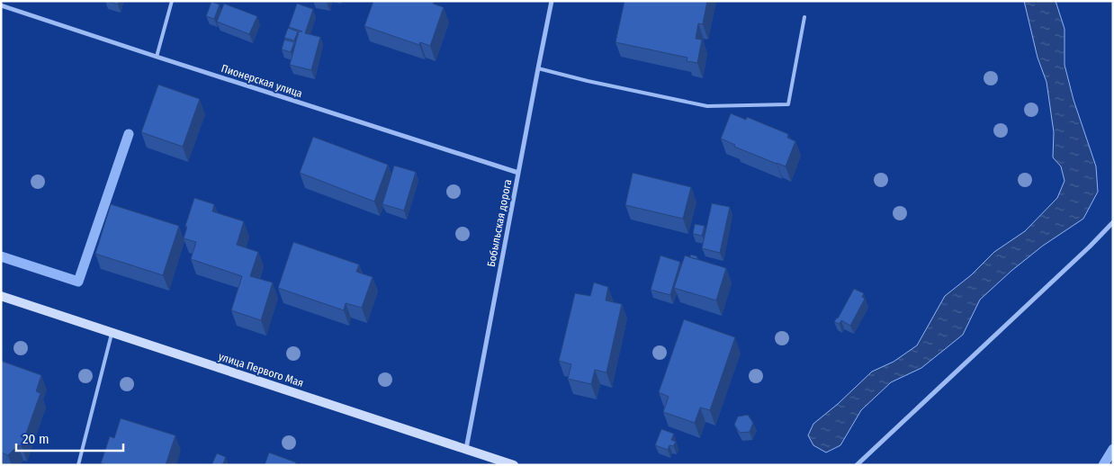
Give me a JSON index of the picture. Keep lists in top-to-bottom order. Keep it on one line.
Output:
{"streets":{"street":["Пионерская улица","Бобыльская дорога","улица Первого Мая"]},"crossings":[["Пионерская улица","Бобыльская дорога"],["Бобыльская дорога","улица Первого Мая"]],"scale_bar":"20 m"}
